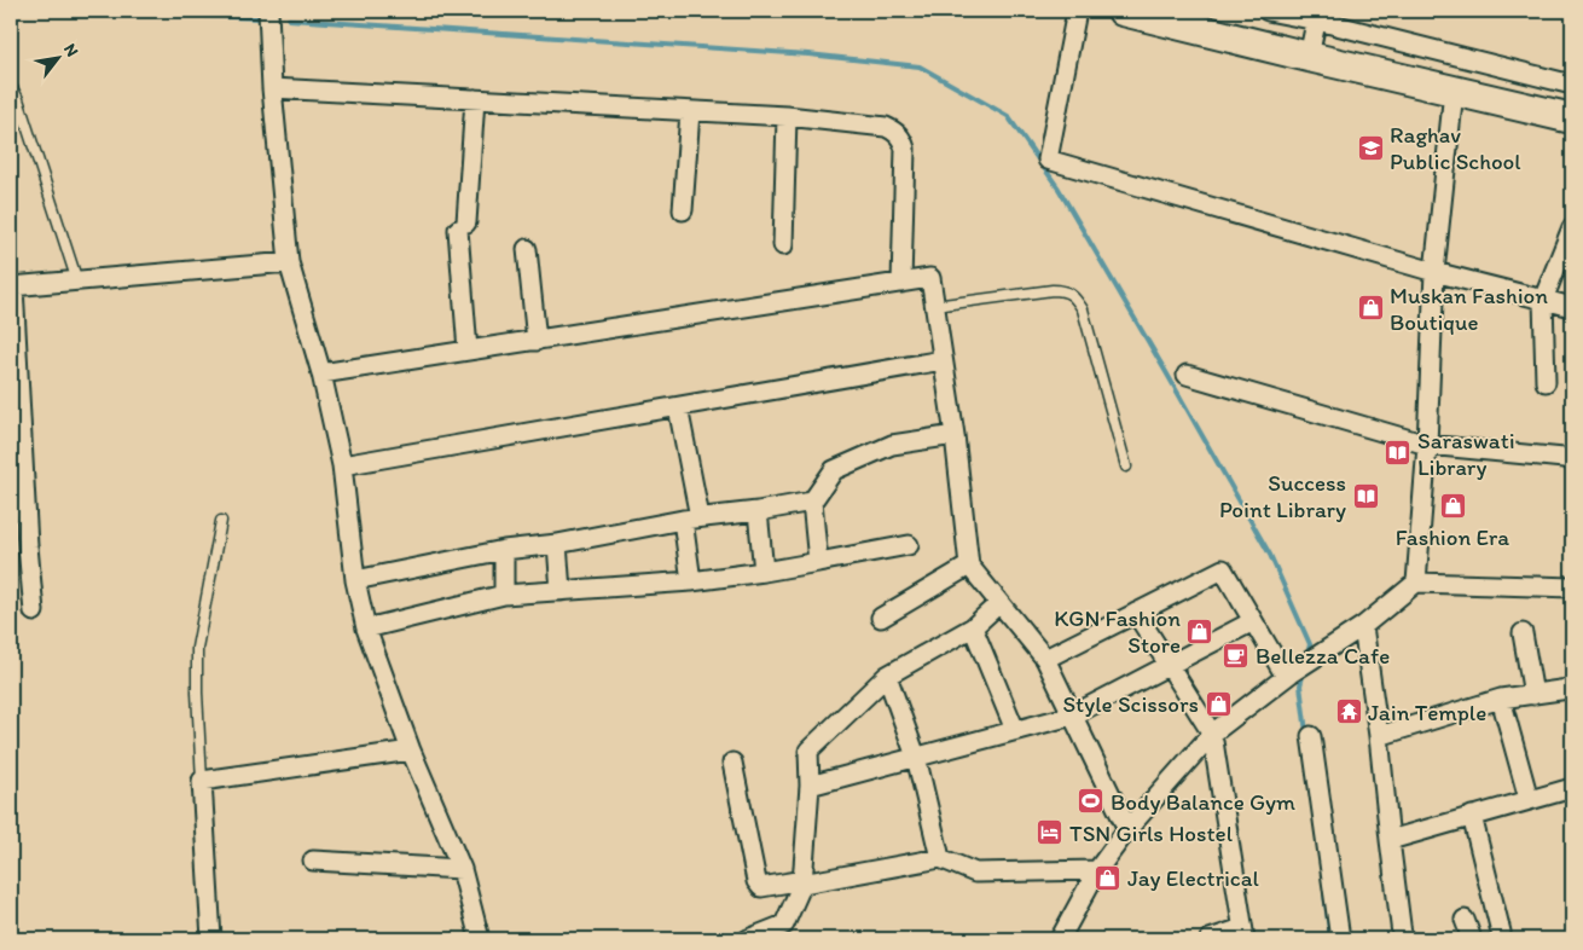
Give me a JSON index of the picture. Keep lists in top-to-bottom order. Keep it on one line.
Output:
{"places":{"school or university":["Raghav Public School"],"shop":["Muskan Fashion Boutique","Fashion Era","KGN Fashion Store","Style Scissors","Jay Electrical"],"library":["Saraswati Library","Success Point Library"],"cafe":["Bellezza Cafe"],"temple":["Jain Temple"],"sports":["Body Balance Gym"],"hotel":["TSN Girls Hostel"]},"north":"top right"}
